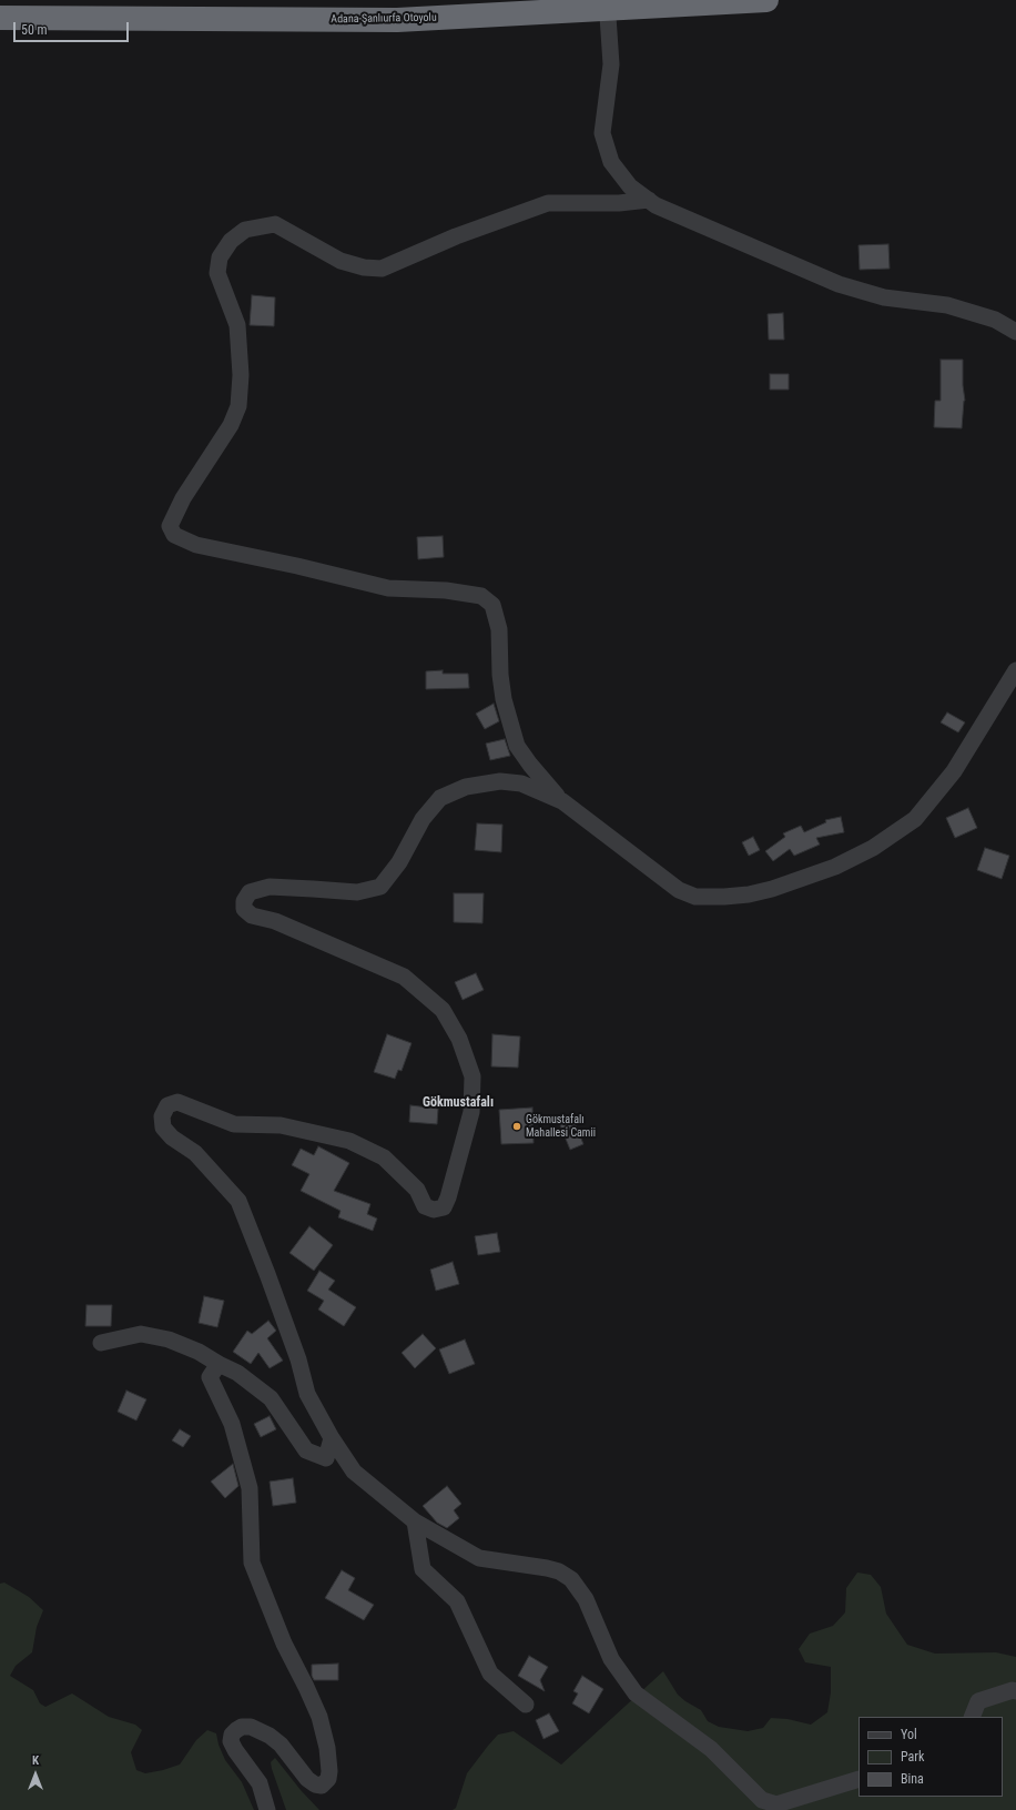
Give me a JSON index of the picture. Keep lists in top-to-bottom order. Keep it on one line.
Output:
{"streets":{"highway":["Adana-Şanlıurfa Otoyolu"]},"districts":["Gökmustafalı"],"places":["Gökmustafalı Mahallesi Camii"],"legend":["Yol","Park","Bina"],"scale_bar":"50 m","north":"top"}
